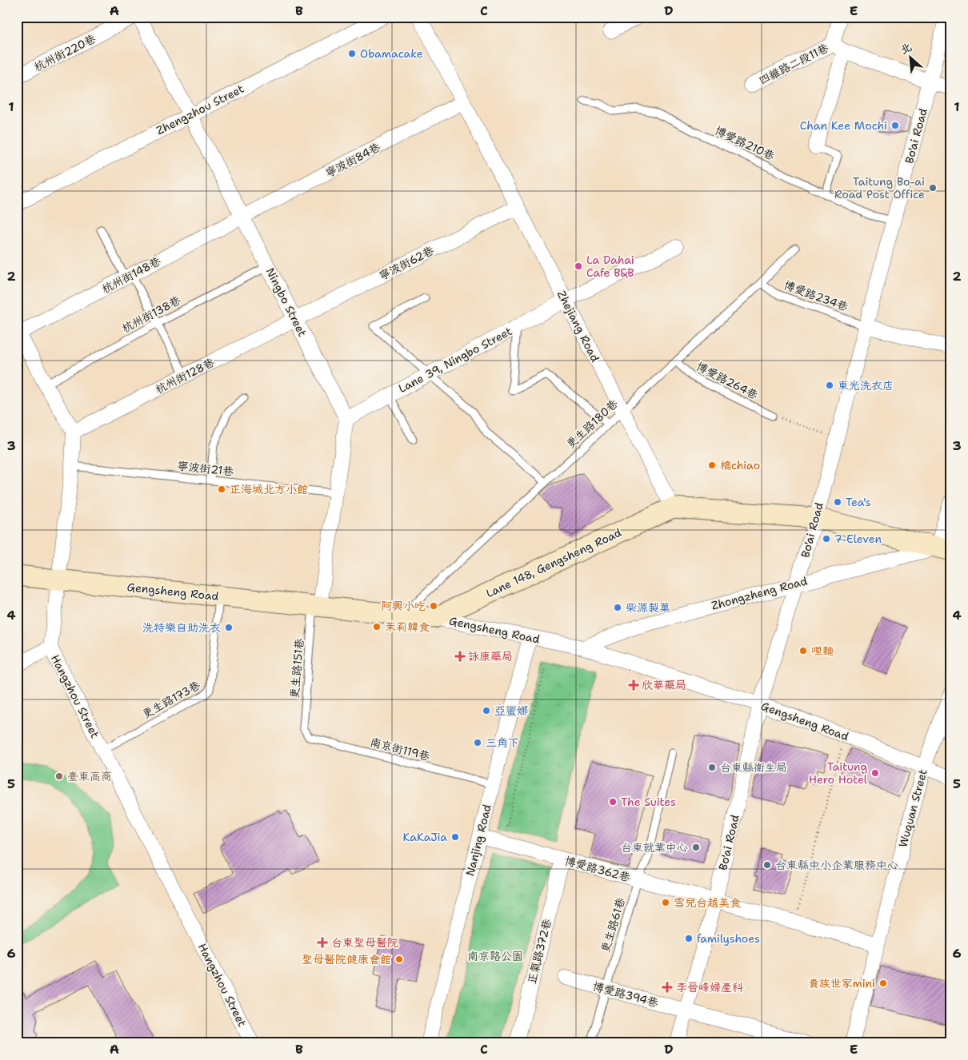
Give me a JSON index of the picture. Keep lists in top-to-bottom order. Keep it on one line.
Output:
{"streets":{"street":["杭州街220巷","四維路二段11巷","Zhengzhou Street","Bo'ai Road","寧波街84巷","寧波街62巷","杭州街148巷","Ningbo Street","Zhejiang Road","Lane 39, Ningbo Street","杭州街128巷","Lane 148, Gengsheng Road","Gengsheng Road","Zhongzheng Road","Hangzhou Street","Wuquan Street","Nanjing Road","博愛路362巷","正氣路372巷","博愛路394巷"],"lane":["博愛路210巷","博愛路234巷","杭州街138巷","博愛路264巷","更生路180巷","寧波街21巷","更生路151巷","更生路173巷","南京街119巷","更生路61巷"]},"crossings":[["Zhengzhou Street","Ningbo Street"],["Bo'ai Road","博愛路210巷"],["Bo'ai Road","博愛路234巷"],["Bo'ai Road","Gengsheng Road"],["Bo'ai Road","Zhongzheng Road"],["Bo'ai Road","博愛路362巷"],["Bo'ai Road","博愛路394巷"],["寧波街84巷","杭州街148巷"],["寧波街84巷","Ningbo Street"],["寧波街84巷","Zhejiang Road"],["寧波街62巷","Ningbo Street"],["寧波街62巷","Zhejiang Road"],["寧波街62巷","杭州街128巷"],["杭州街148巷","Ningbo Street"],["博愛路234巷","更生路180巷"],["Ningbo Street","杭州街138巷"],["Ningbo Street","Lane 39, Ningbo Street"],["Ningbo Street","杭州街128巷"],["Zhejiang Road","Lane 39, Ningbo Street"],["Zhejiang Road","更生路180巷"],["Zhejiang Road","Lane 148, Gengsheng Road"],["杭州街128巷","Hangzhou Street"],["博愛路264巷","更生路180巷"],["更生路180巷","Gengsheng Road"],["寧波街21巷","Hangzhou Street"],["Lane 148, Gengsheng Road","Gengsheng Road"],["Gengsheng Road","Zhongzheng Road"],["Gengsheng Road","更生路151巷"],["Gengsheng Road","Hangzhou Street"],["Gengsheng Road","更生路173巷"],["Gengsheng Road","Wuquan Street"],["Gengsheng Road","Nanjing Road"],["更生路151巷","南京街119巷"],["Hangzhou Street","更生路173巷"],["南京街119巷","Nanjing Road"],["Wuquan Street","博愛路362巷"],["Nanjing Road","博愛路362巷"],["博愛路362巷","更生路61巷"],["博愛路362巷","正氣路372巷"],["更生路61巷","博愛路394巷"]],"parks":["南京路公園"],"places":{"other":["Obamacake","Chan Kee Mochi","Taitung Bo-ai Road Post Office","La Dahai Cafe B&B","東光洗衣店","橋chiao","正海城北方小館","Tea's","7-Eleven","阿興小吃","柴源製菓","茉莉韓食","洗特樂自助洗衣","哩麵","亞蜜娜","三角下","台東縣衛生局","Taitung Hero Hotel","臺東高商","The Suites","KaKaJia","台東就業中心","台東縣中小企業服務中心","雪兒台越美食","familyshoes","聖母醫院健康會館","貴族世家mini"],"health":["詠康藥局","欣華藥局","台東聖母醫院","李晉峰婦產科"]},"north":"top left","grid":{"columns":["A","B","C","D","E"],"rows":["1","2","3","4","5","6"]}}
